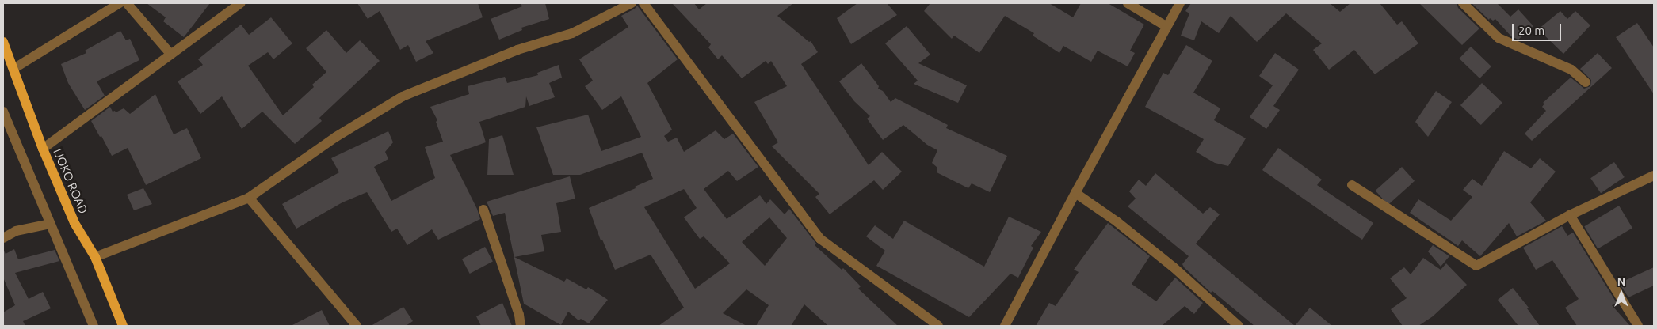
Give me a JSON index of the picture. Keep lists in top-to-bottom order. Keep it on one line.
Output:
{"streets":{"main road":["IJOKO ROAD"]},"scale_bar":"20 m","north":"top"}
